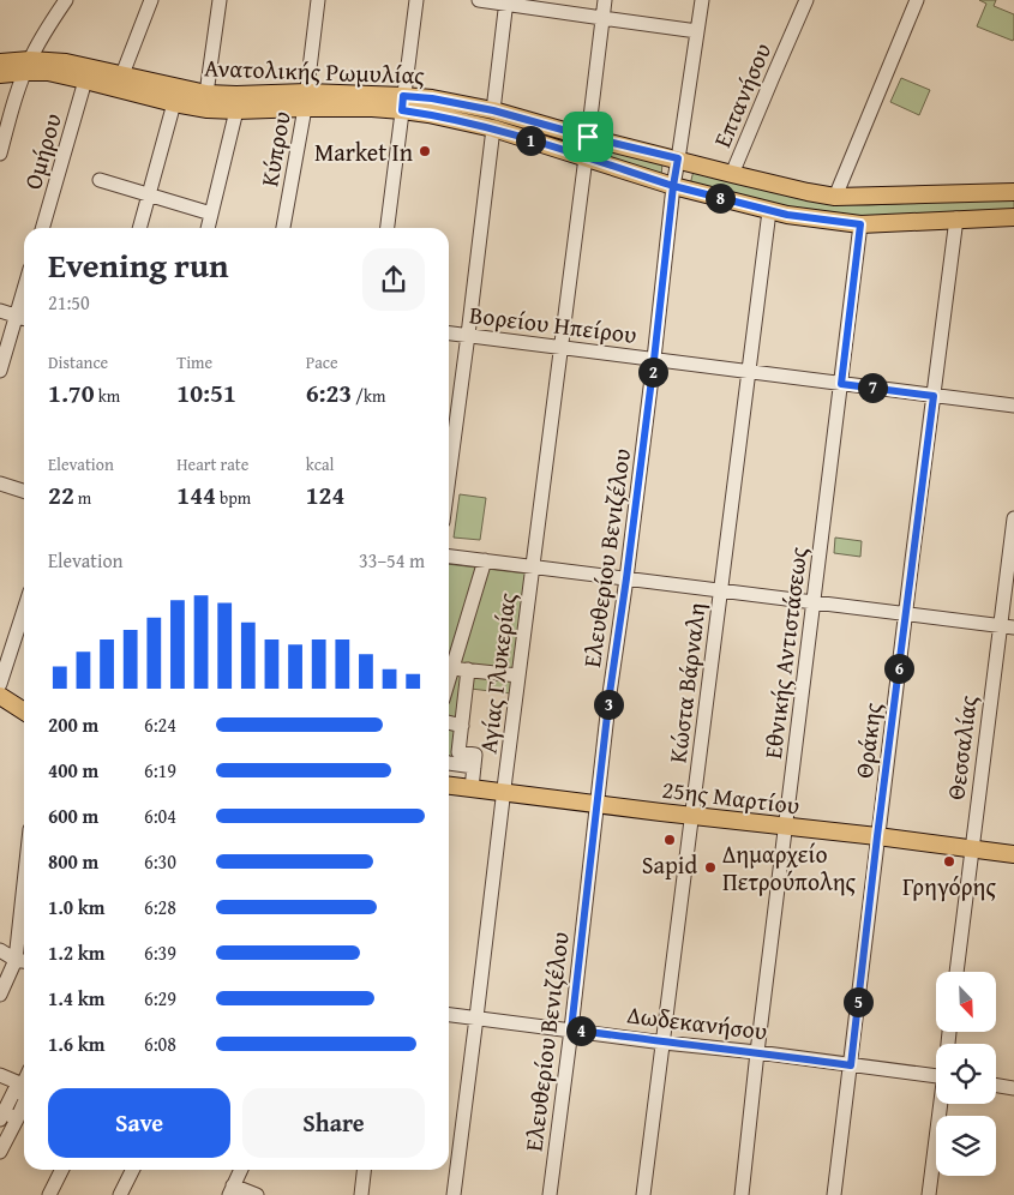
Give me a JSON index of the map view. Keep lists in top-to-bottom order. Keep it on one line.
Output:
{"streets":{"main road":["Ανατολικής Ρωμυλίας","25ης Μαρτίου"],"street":["Επτανήσου","Κύπρου","Ομήρου","Βορείου Ηπείρου","Ελευθερίου Βενιζέλου","Εθνικής Αντιστάσεως","Αγίας Γλυκερίας","Κώστα Βάρναλη","Θράκης","Θεσσαλίας","Δωδεκανήσου"]},"crossings":[["Ανατολικής Ρωμυλίας","Επτανήσου"],["Ανατολικής Ρωμυλίας","Κύπρου"],["Ανατολικής Ρωμυλίας","Ομήρου"],["Ανατολικής Ρωμυλίας","Ελευθερίου Βενιζέλου"],["Ανατολικής Ρωμυλίας","Εθνικής Αντιστάσεως"],["Ανατολικής Ρωμυλίας","Αγίας Γλυκερίας"],["Ανατολικής Ρωμυλίας","Κώστα Βάρναλη"],["Ανατολικής Ρωμυλίας","Θράκης"],["Βορείου Ηπείρου","Ελευθερίου Βενιζέλου"],["Βορείου Ηπείρου","Εθνικής Αντιστάσεως"],["Βορείου Ηπείρου","Αγίας Γλυκερίας"],["Βορείου Ηπείρου","Κώστα Βάρναλη"],["Βορείου Ηπείρου","Θράκης"],["Ελευθερίου Βενιζέλου","25ης Μαρτίου"],["Ελευθερίου Βενιζέλου","Δωδεκανήσου"],["Εθνικής Αντιστάσεως","25ης Μαρτίου"],["Εθνικής Αντιστάσεως","Δωδεκανήσου"],["Αγίας Γλυκερίας","25ης Μαρτίου"],["Αγίας Γλυκερίας","Δωδεκανήσου"],["Κώστα Βάρναλη","25ης Μαρτίου"],["Κώστα Βάρναλη","Δωδεκανήσου"],["Θράκης","25ης Μαρτίου"],["Θράκης","Δωδεκανήσου"],["Θεσσαλίας","25ης Μαρτίου"]],"places":["Market In","Sapid","Γρηγόρης","Δημαρχείο Πετρούπολης"],"north":"bottom right","page":{"pins":["1","8","2","7","6","3","5","4"],"heading":["Evening run","21:50"],"stats":[["Distance","1.70 km"],["Time","10:51"],["Pace","6:23 /km"],["Elevation","22 m"],["Heart rate","144 bpm"],["kcal","124"]],"chart":["Elevation","33–54 m"],"list":[{"name":"200 m","note":"6:24"},{"name":"400 m","note":"6:19"},{"name":"600 m","note":"6:04"},{"name":"800 m","note":"6:30"},{"name":"1.0 km","note":"6:28"},{"name":"1.2 km","note":"6:39"},{"name":"1.4 km","note":"6:29"},{"name":"1.6 km","note":"6:08"}],"buttons":["Save","Share"]}}
